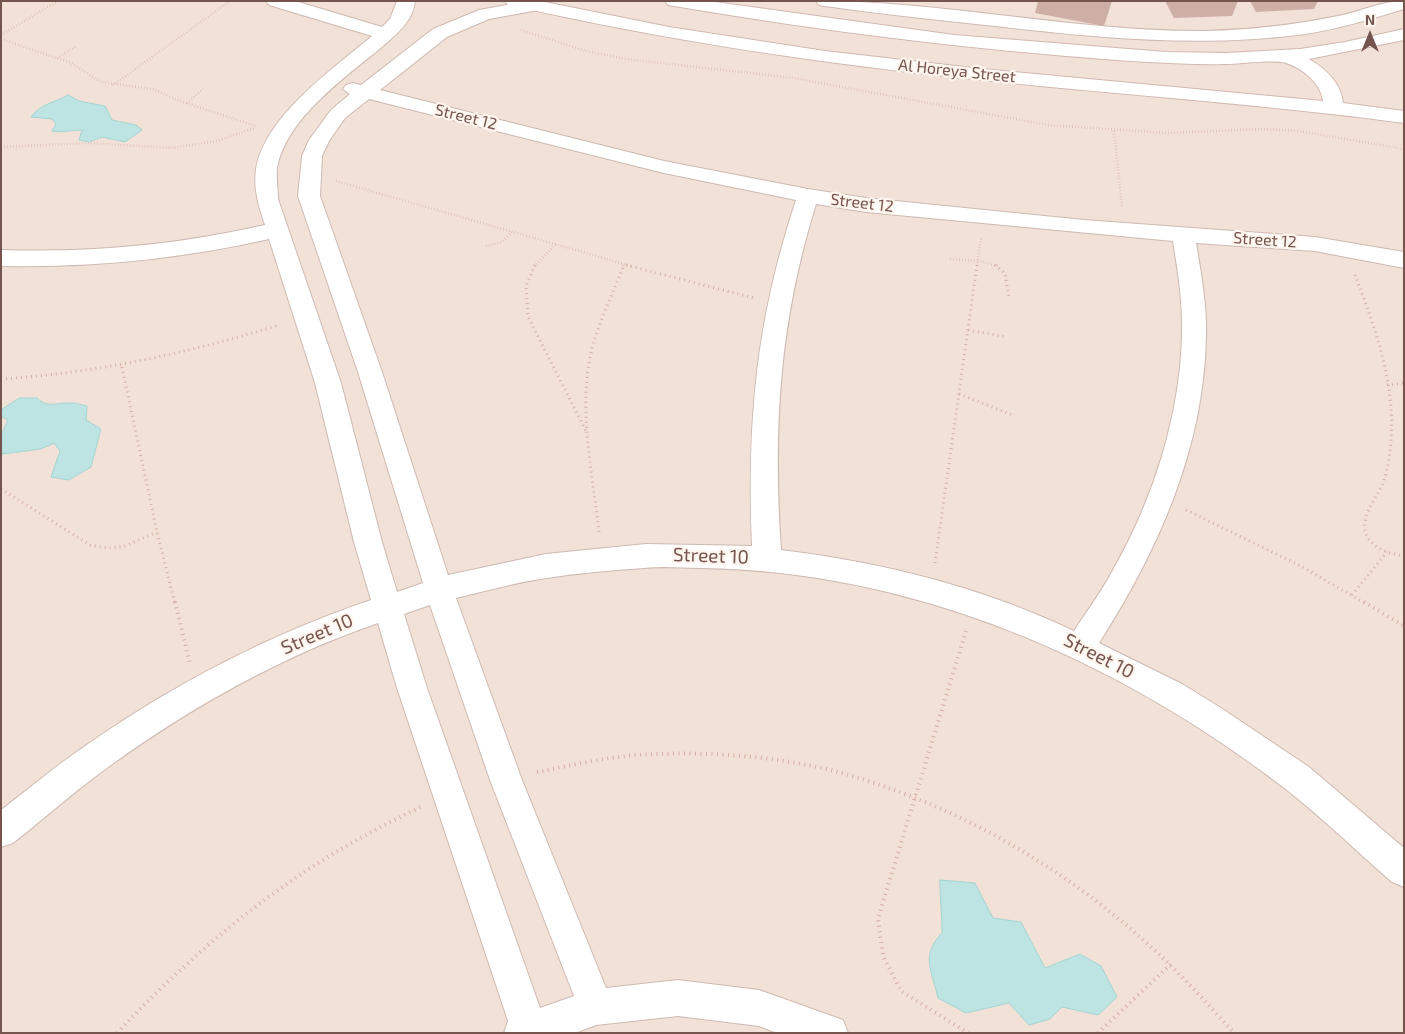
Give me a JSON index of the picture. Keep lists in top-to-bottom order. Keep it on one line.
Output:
{"streets":{"street":["Al Horeya Street","Street 12","Street 10"]},"north":"top"}
